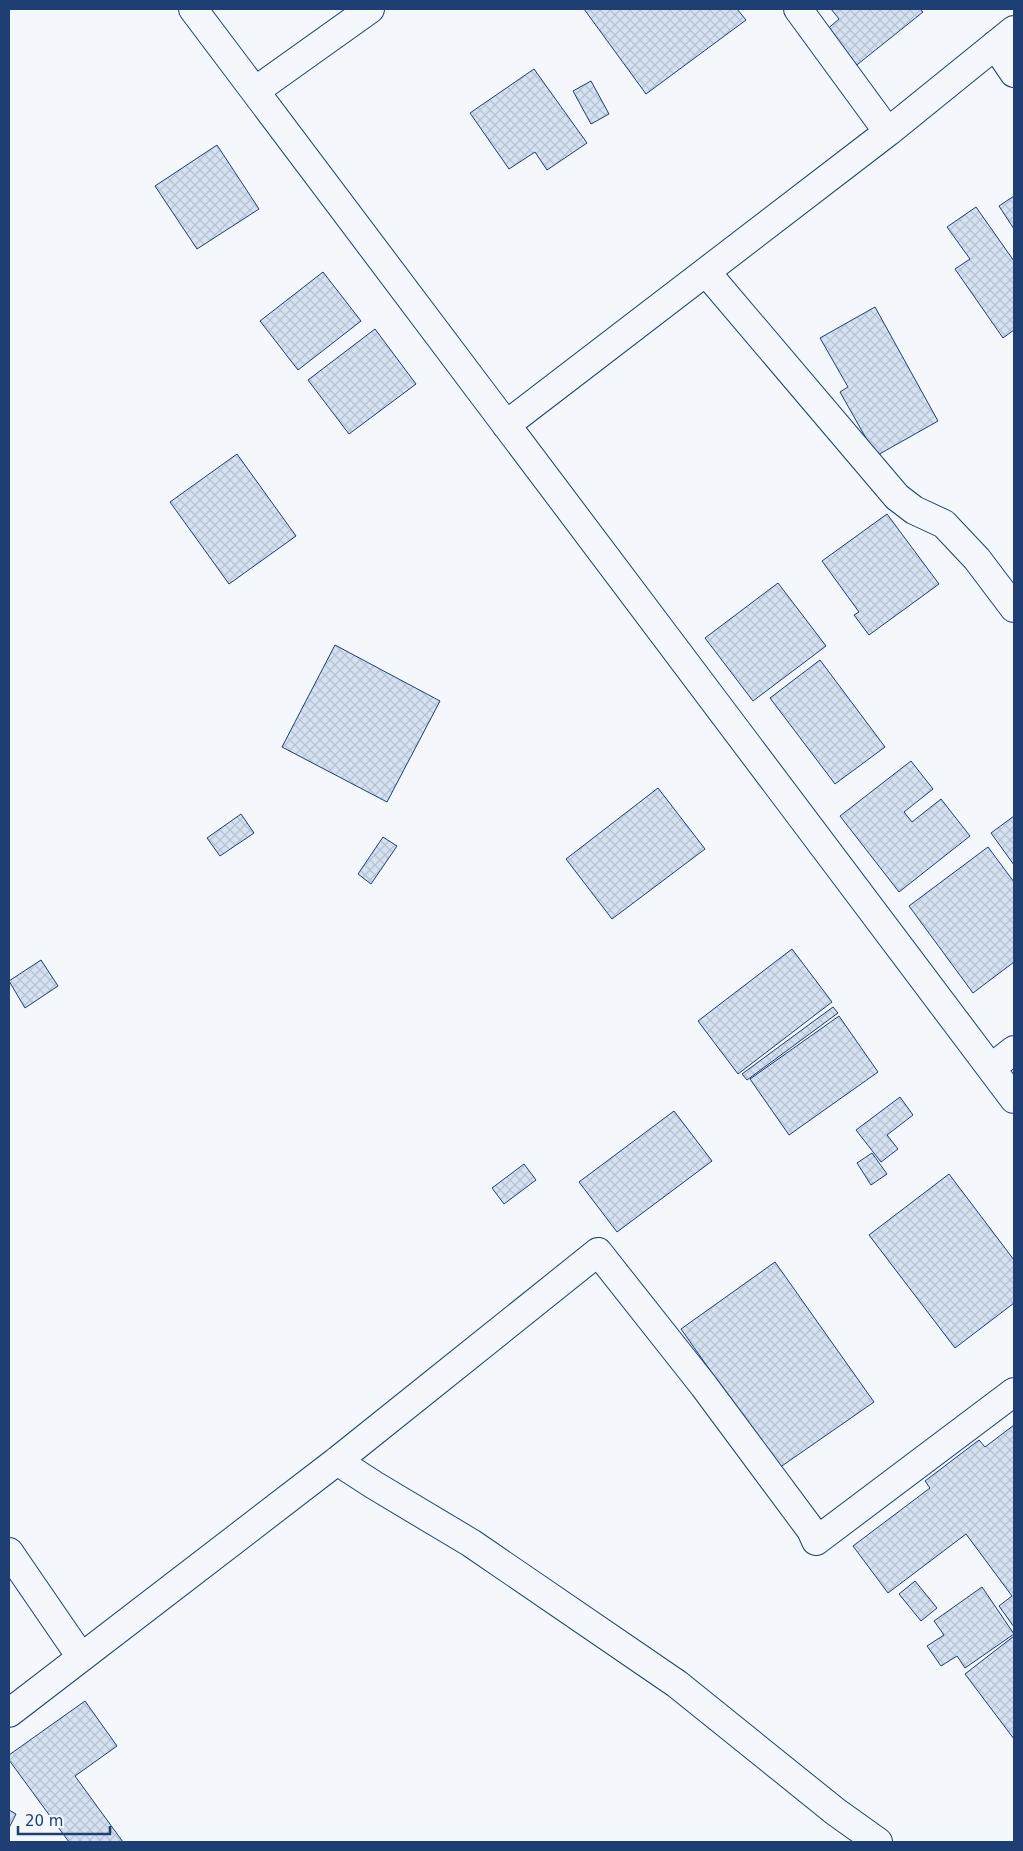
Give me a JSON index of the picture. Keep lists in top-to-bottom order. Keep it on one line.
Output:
{"scale_bar":"20 m"}
